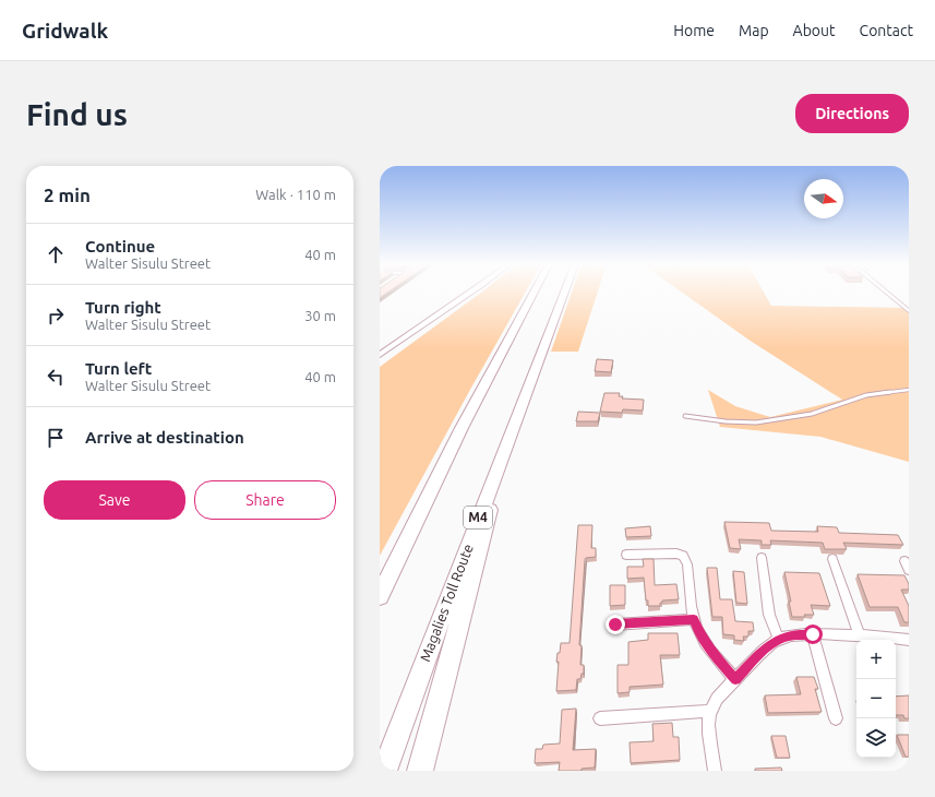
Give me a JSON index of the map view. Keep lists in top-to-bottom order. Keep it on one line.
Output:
{"streets":{"highway":["M4","Magalies Toll Route"]},"north":"right","page":{"header":"Gridwalk","nav":["Home","Map","About","Contact"],"buttons":["Directions",["Save","Share"]],"title":"Find us","heading":["2 min","Walk · 110 m"],"list":[["Continue","Walter Sisulu Street","40 m"],["Turn right","Walter Sisulu Street","30 m"],["Turn left","Walter Sisulu Street","40 m"],"Arrive at destination"],"map_buttons":["+","−"]}}
